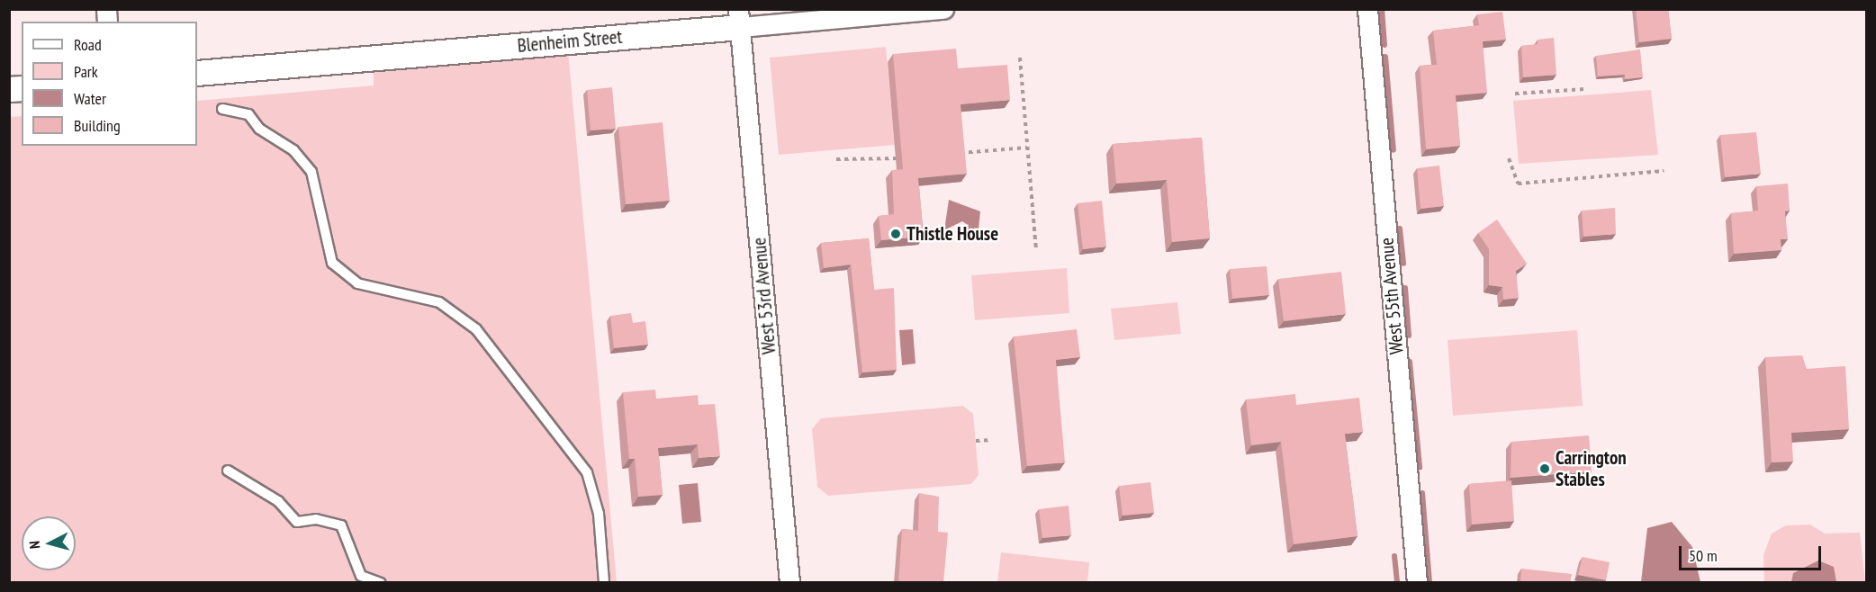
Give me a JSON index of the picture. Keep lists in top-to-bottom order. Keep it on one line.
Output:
{"streets":{"street":["Blenheim Street","West 53rd Avenue","West 55th Avenue"]},"crossings":[["Blenheim Street","West 53rd Avenue"]],"places":["Thistle House","Carrington Stables"],"legend":["Road","Park","Water","Building"],"scale_bar":"50 m","north":"left"}
